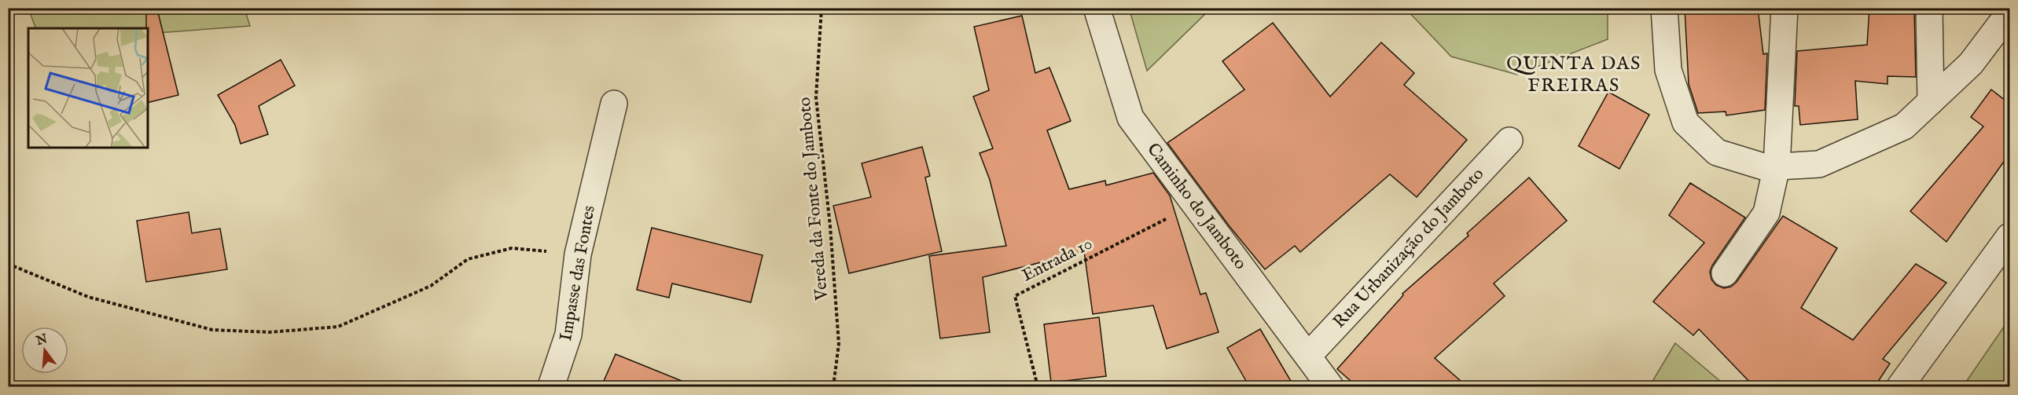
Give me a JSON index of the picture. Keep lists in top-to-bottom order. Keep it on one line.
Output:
{"streets":{"street":["Caminho do Jamboto","Rua Urbanização do Jamboto","Impasse das Fontes"],"path":["Vereda da Fonte do Jamboto","Entrada 10"]},"crossings":[["Caminho do Jamboto","Rua Urbanização do Jamboto"],["Caminho do Jamboto","Entrada 10"]],"districts":["QUINTA DAS FREIRAS"],"north":"top"}
